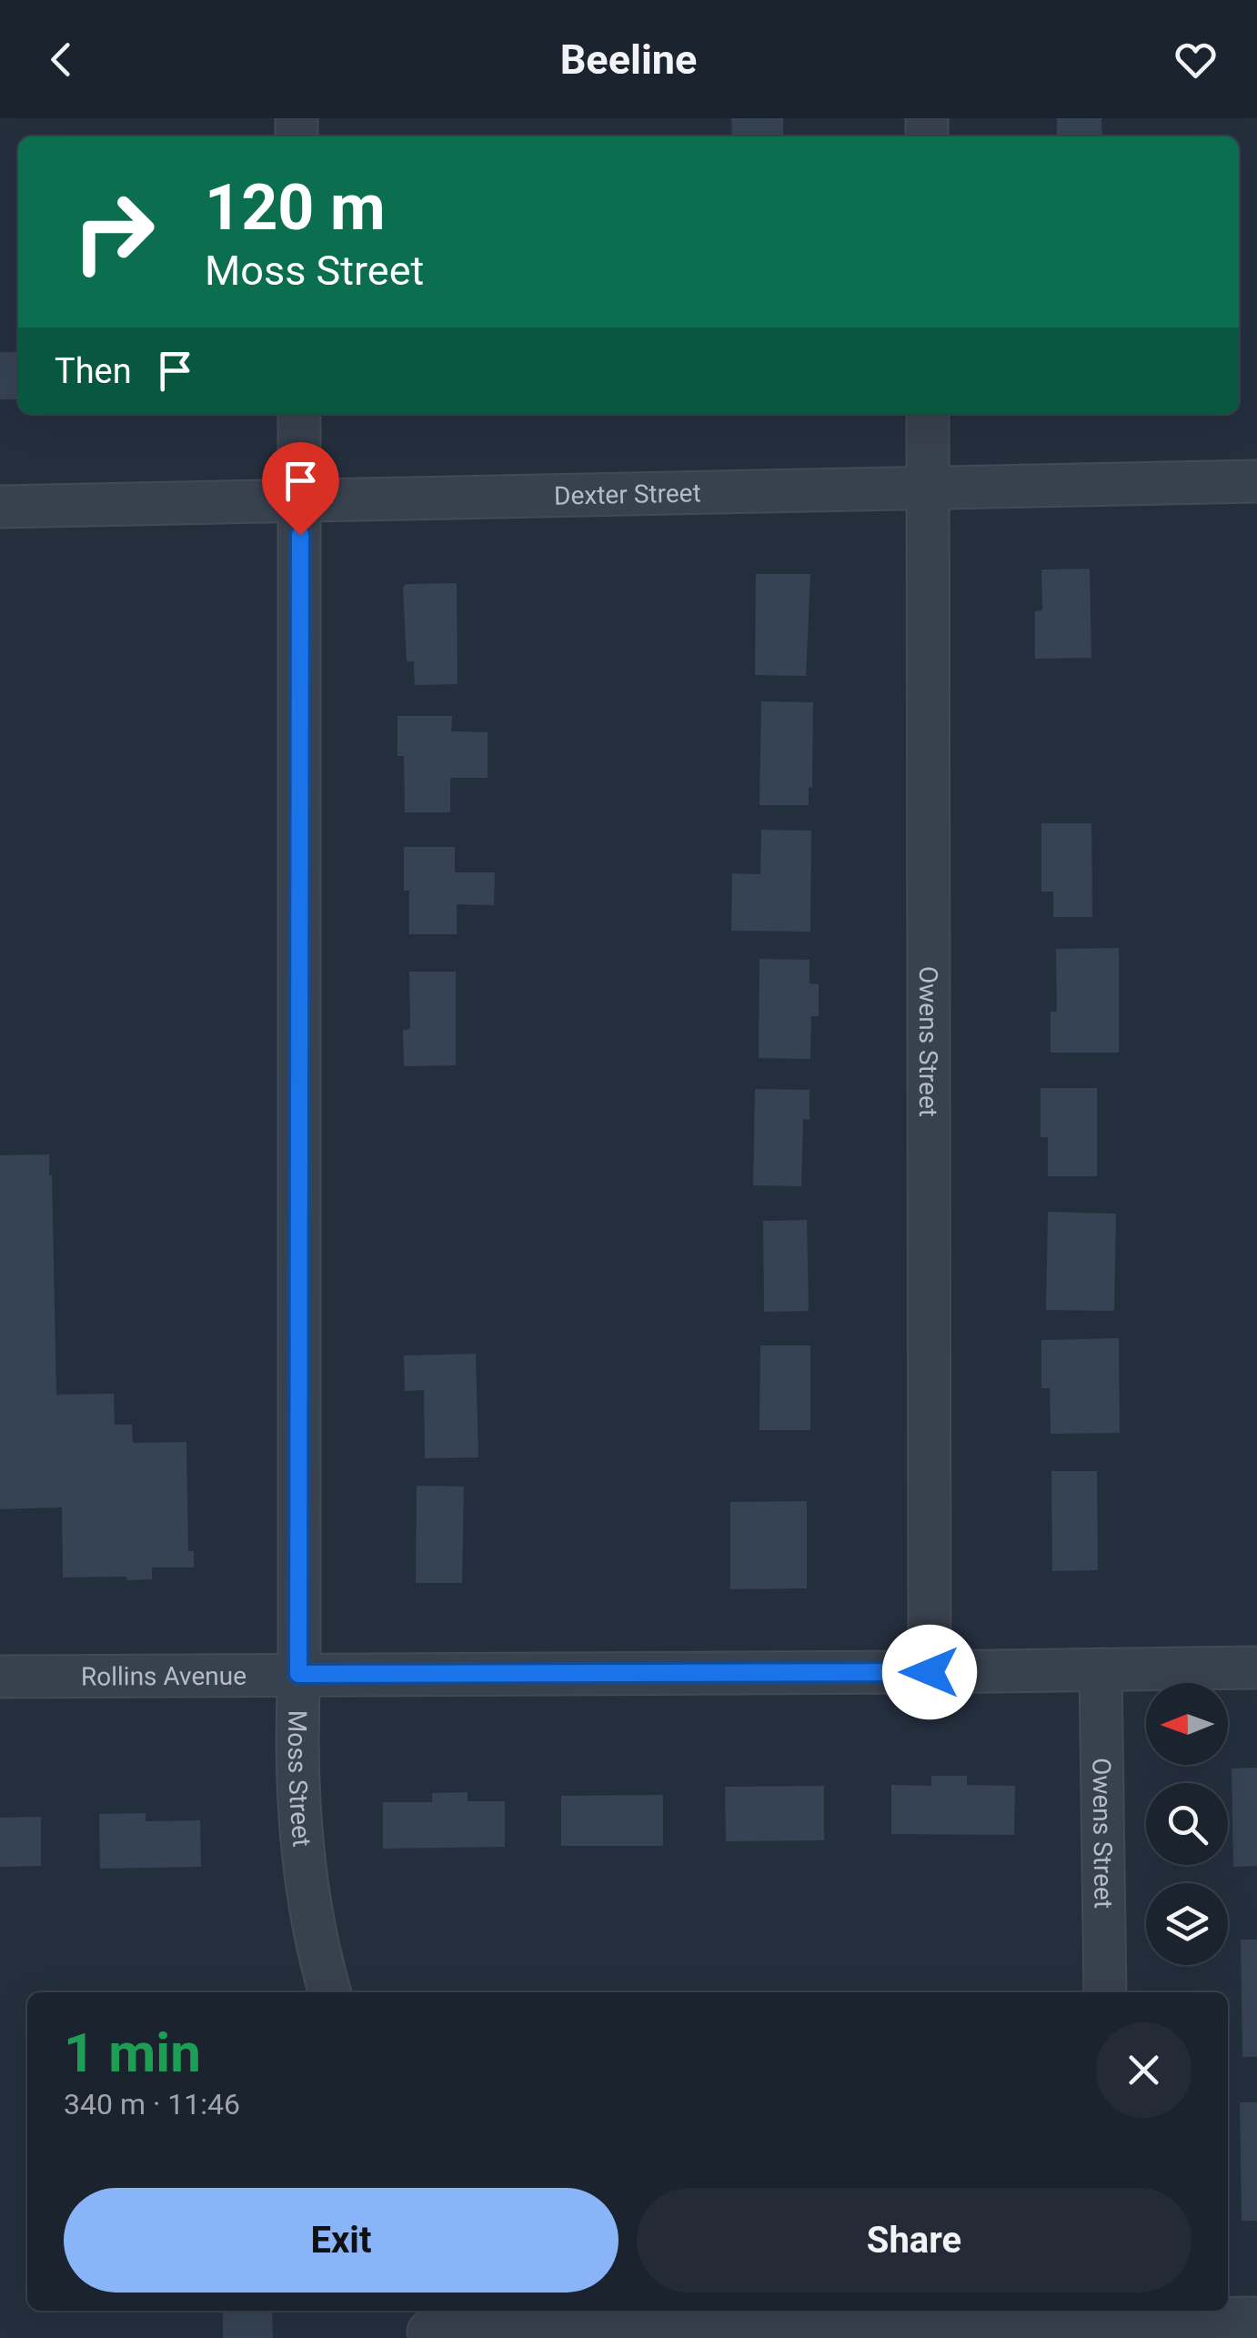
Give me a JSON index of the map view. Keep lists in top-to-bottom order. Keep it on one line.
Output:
{"streets":{"street":["Dexter Street","Owens Street","Rollins Avenue","Moss Street"]},"crossings":[["Dexter Street","Owens Street"],["Dexter Street","Moss Street"],["Owens Street","Rollins Avenue"],["Rollins Avenue","Moss Street"]],"north":"left","page":{"header":"Beeline","turn":["120 m","Moss Street"],"then":"Then","heading":["1 min","340 m · 11:46"],"buttons":["Exit","Share"]}}
